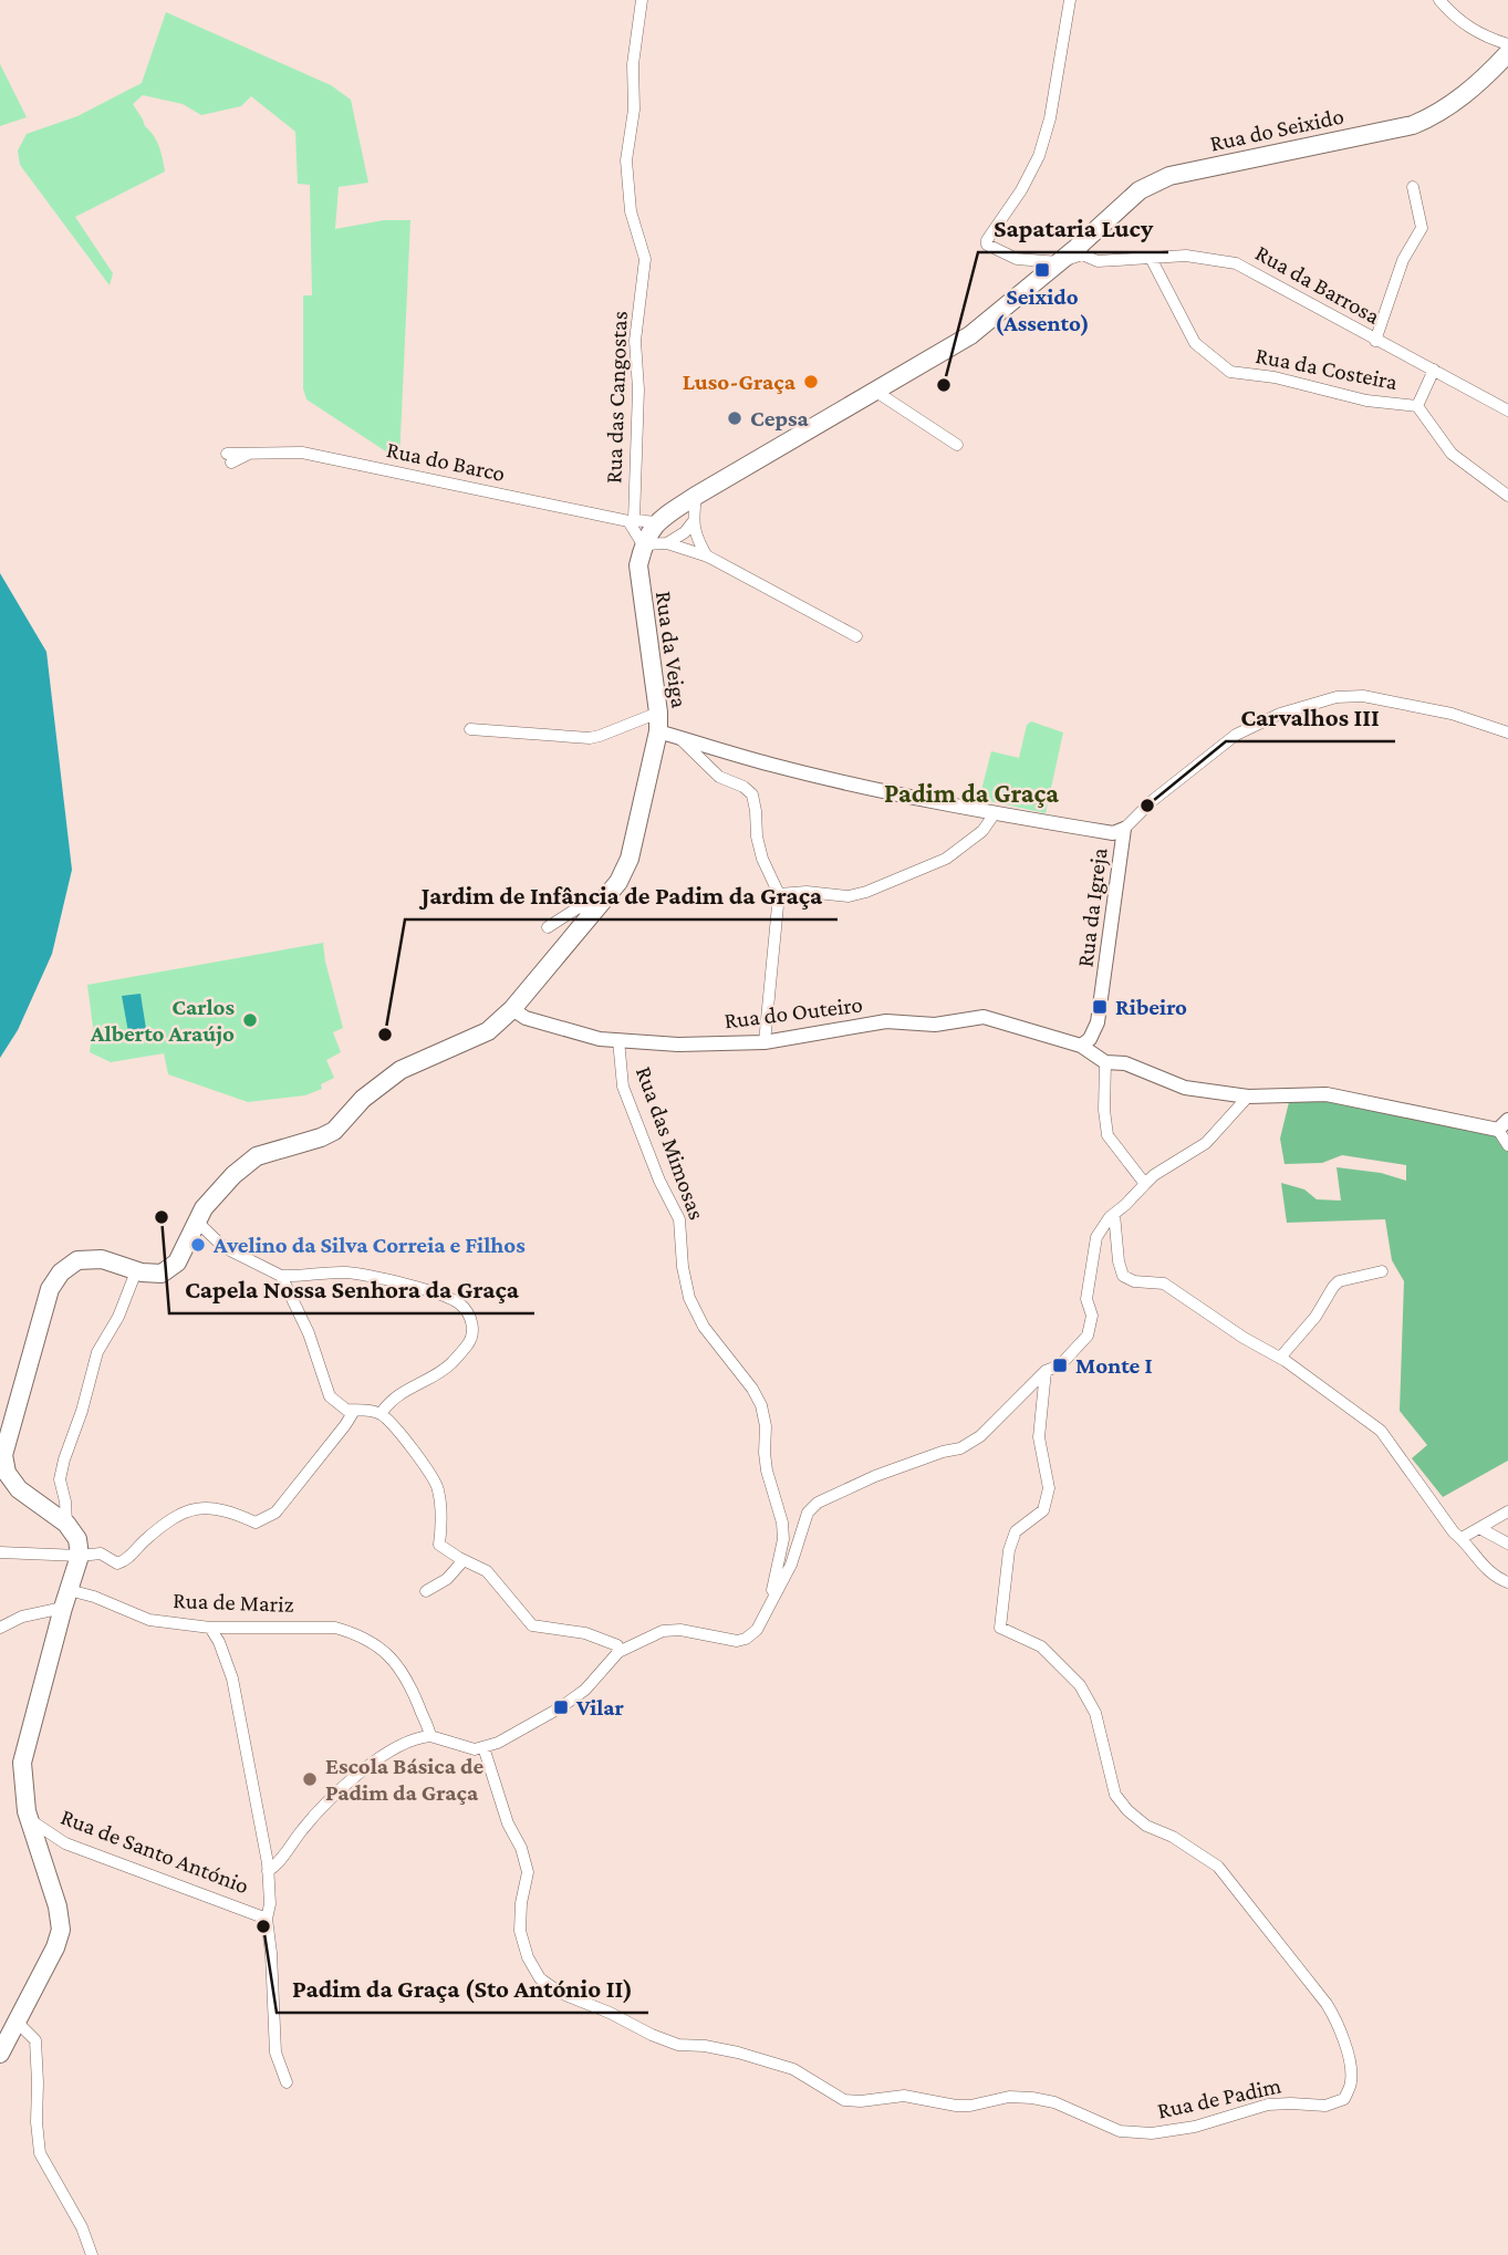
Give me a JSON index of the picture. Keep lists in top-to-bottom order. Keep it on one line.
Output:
{"streets":{"main road":["Rua do Seixido","Rua da Veiga"],"street":["Rua da Barrosa","Rua da Costeira","Rua das Cangostas","Rua do Barco","Rua da Igreja","Rua do Outeiro","Rua das Mimosas","Rua de Mariz","Rua de Santo António","Rua de Padim"]},"crossings":[["Rua do Seixido","Rua da Barrosa"],["Rua do Seixido","Rua do Barco"],["Rua do Seixido","Rua da Veiga"],["Rua da Barrosa","Rua da Costeira"],["Rua das Cangostas","Rua do Barco"],["Rua do Barco","Rua da Veiga"],["Rua da Veiga","Rua da Igreja"],["Rua da Veiga","Rua do Outeiro"],["Rua da Igreja","Rua do Outeiro"],["Rua do Outeiro","Rua das Mimosas"]],"districts":["Padim da Graça"],"places":{"transit":["Seixido (Assento)","Ribeiro","Monte I","Vilar"],"other":["Luso-Graça","Sapataria Lucy","Cepsa","Carvalhos III","Carlos Alberto Araújo","Jardim de Infância de Padim da Graça","Capela Nossa Senhora da Graça","Avelino da Silva Correia e Filhos","Escola Básica de Padim da Graça","Padim da Graça (Sto António II)"]}}
